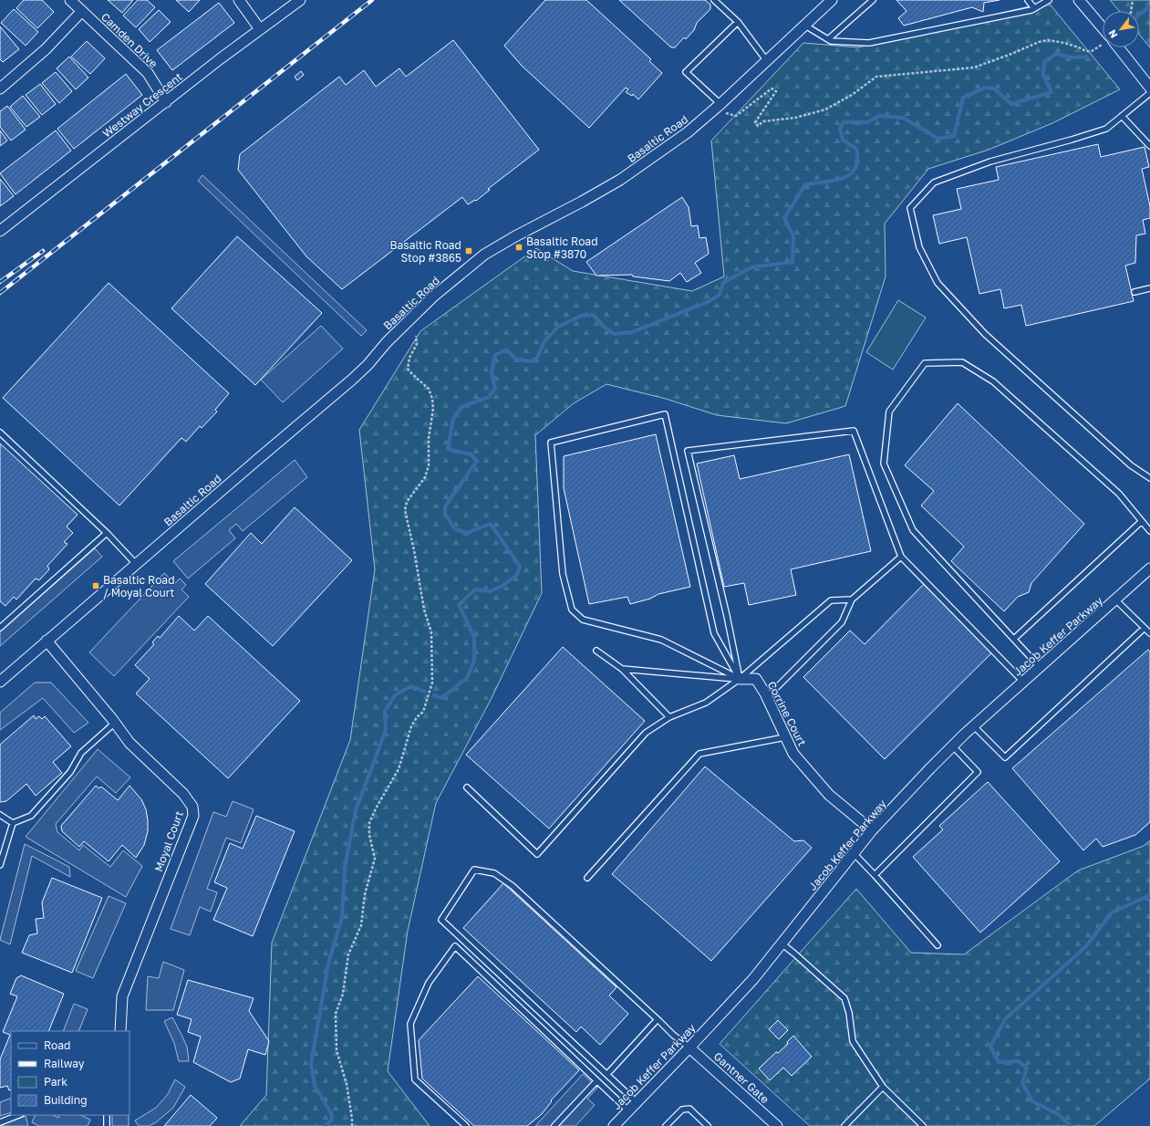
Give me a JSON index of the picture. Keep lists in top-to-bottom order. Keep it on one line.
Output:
{"streets":{"street":["Camden Drive","Westway Crescent","Basaltic Road","Jacob Keffer Parkway","Corrine Court","Moyal Court","Gantner Gate"]},"crossings":[["Camden Drive","Westway Crescent"],["Basaltic Road","Moyal Court"],["Jacob Keffer Parkway","Corrine Court"],["Jacob Keffer Parkway","Gantner Gate"]],"places":{"transit":["Basaltic Road Stop #3870","Basaltic Road Stop #3865","Basaltic Road / Moyal Court"]},"legend":["Road","Railway","Park","Building"],"north":"bottom left"}
